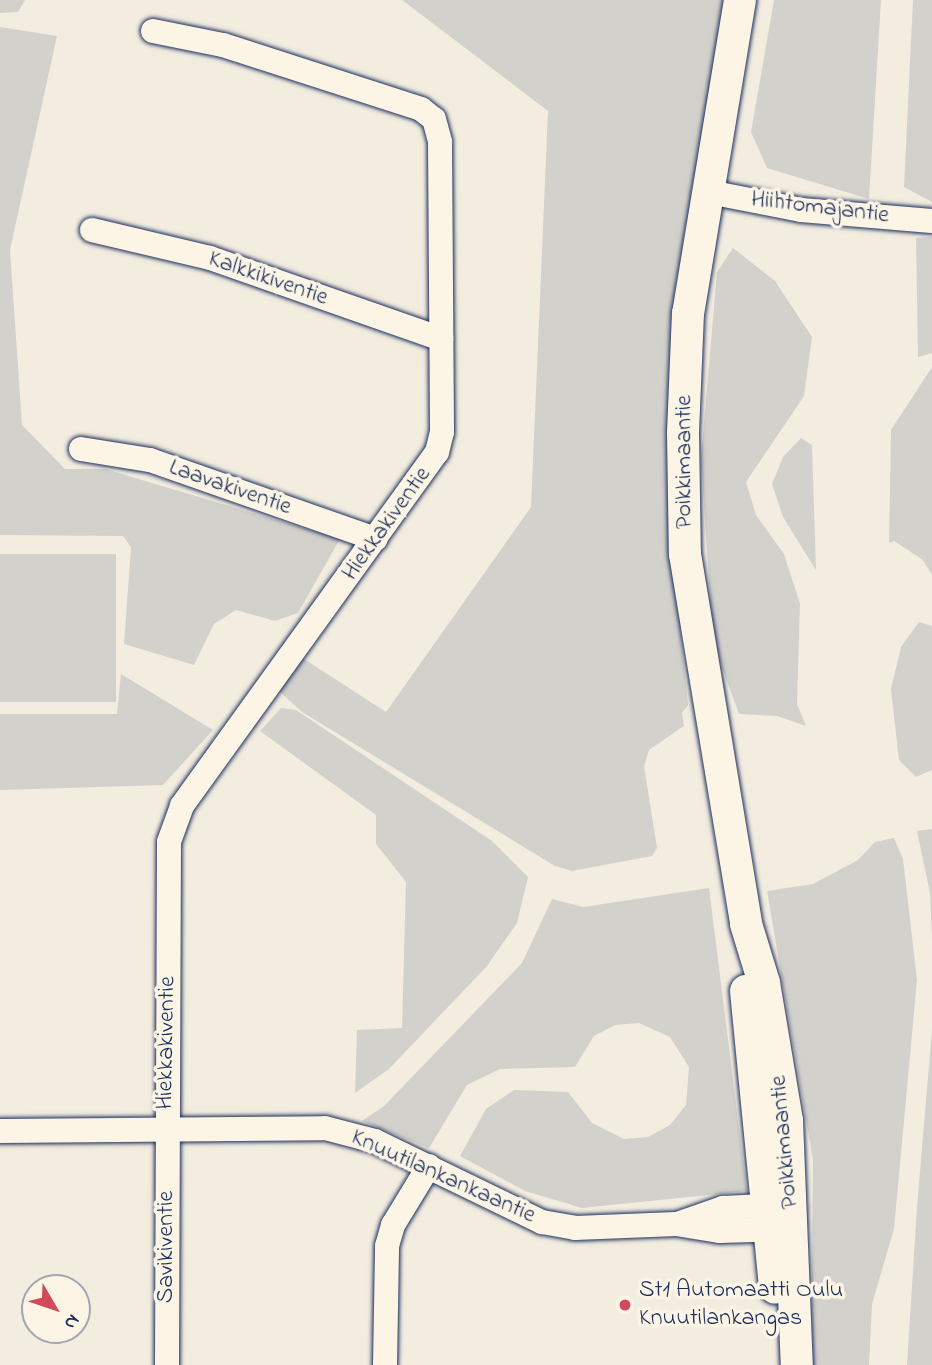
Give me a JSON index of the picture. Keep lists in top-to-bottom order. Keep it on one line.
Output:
{"streets":{"main road":["Poikkimaantie"],"street":["Hiihtomajantie","Kalkkikiventie","Laavakiventie","Hiekkakiventie","Knuutilankankaantie","Savikiventie"]},"crossings":[["Hiihtomajantie","Poikkimaantie"],["Kalkkikiventie","Hiekkakiventie"],["Poikkimaantie","Knuutilankankaantie"],["Laavakiventie","Hiekkakiventie"],["Hiekkakiventie","Knuutilankankaantie"],["Hiekkakiventie","Savikiventie"],["Knuutilankankaantie","Savikiventie"]],"places":["St1 Automaatti Oulu Knuutilankangas"],"north":"bottom right"}
